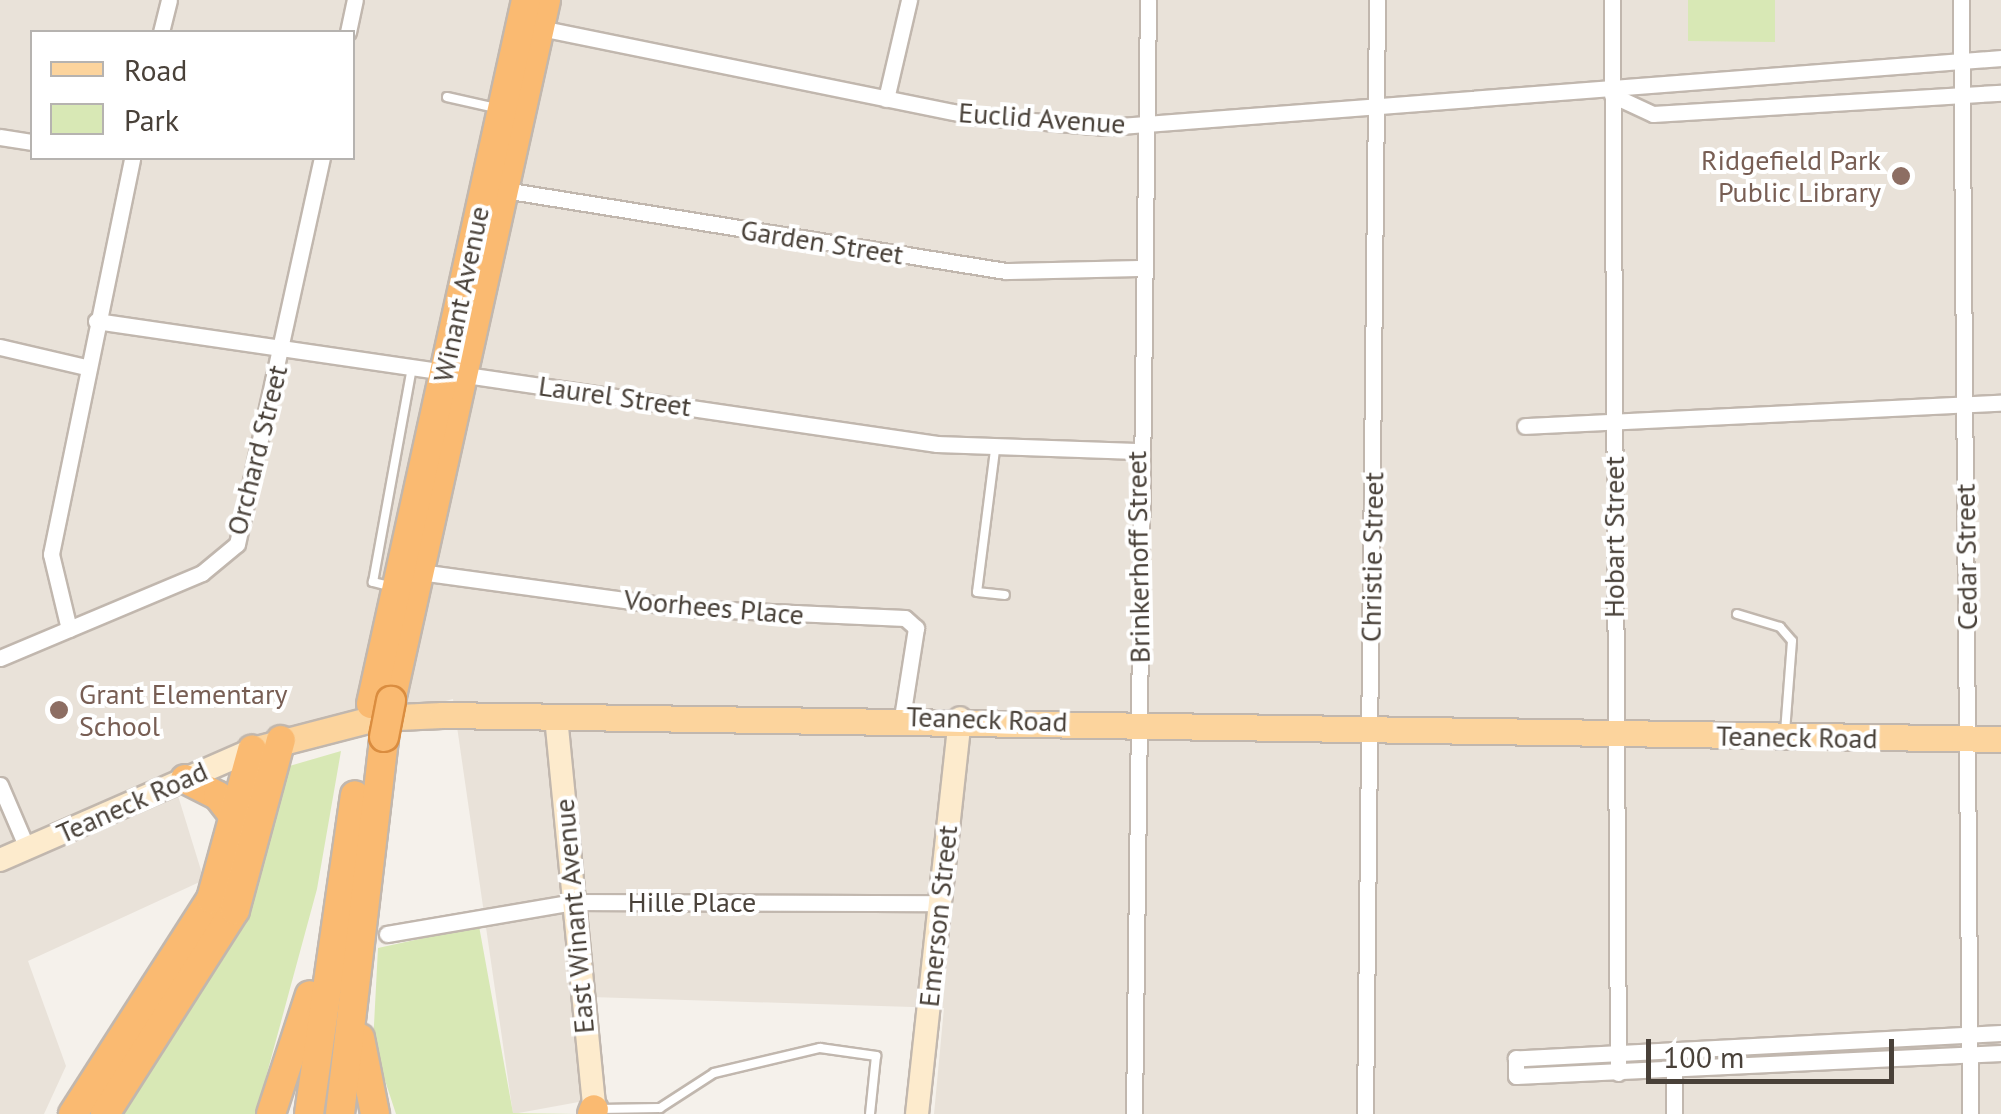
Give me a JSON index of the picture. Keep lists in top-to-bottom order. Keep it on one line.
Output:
{"streets":{"highway":["Winant Avenue"],"main road":["Teaneck Road","East Winant Avenue","Emerson Street"],"street":["Euclid Avenue","Garden Street","Laurel Street","Orchard Street","Hobart Street","Brinkerhoff Street","Christie Street","Cedar Street","Voorhees Place","Hille Place"]},"crossings":[["Euclid Avenue","Winant Avenue"],["Euclid Avenue","Hobart Street"],["Euclid Avenue","Brinkerhoff Street"],["Euclid Avenue","Christie Street"],["Euclid Avenue","Cedar Street"],["Garden Street","Winant Avenue"],["Garden Street","Brinkerhoff Street"],["Winant Avenue","Laurel Street"],["Winant Avenue","Voorhees Place"],["Laurel Street","Orchard Street"],["Laurel Street","Brinkerhoff Street"],["Hobart Street","Teaneck Road"],["Brinkerhoff Street","Teaneck Road"],["Christie Street","Teaneck Road"],["Cedar Street","Teaneck Road"],["Voorhees Place","Teaneck Road"],["Teaneck Road","East Winant Avenue"],["Teaneck Road","Emerson Street"],["Hille Place","East Winant Avenue"],["Hille Place","Emerson Street"]],"places":["Ridgefield Park Public Library","Grant Elementary School"],"legend":["Road","Park"],"scale_bar":"100 m"}
